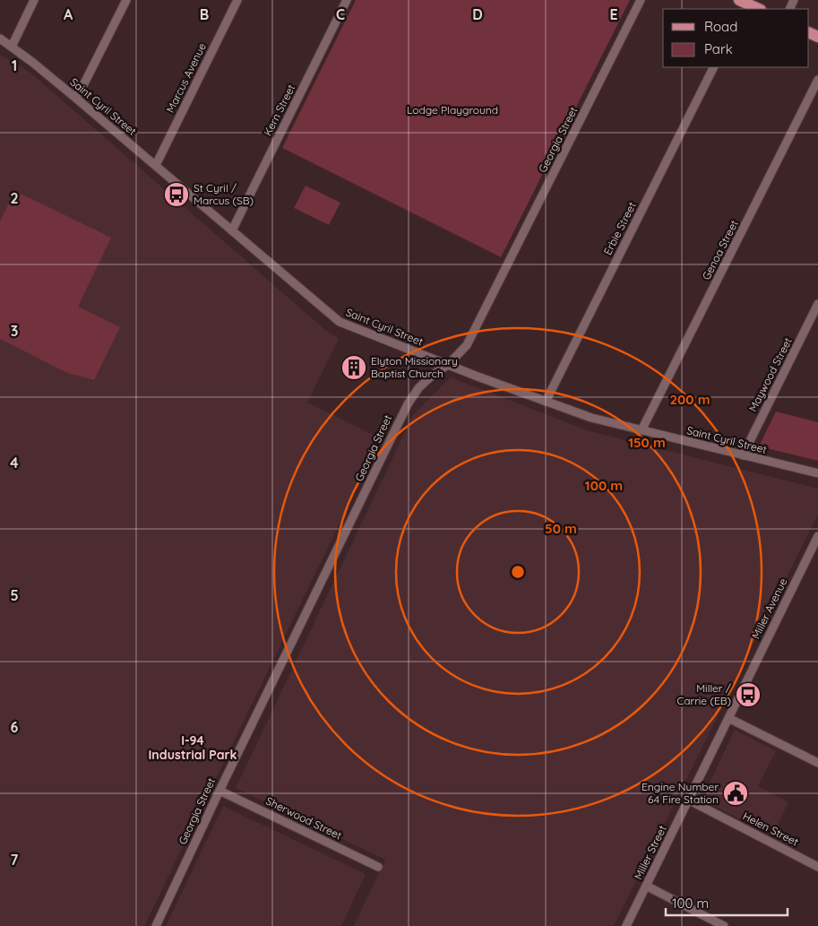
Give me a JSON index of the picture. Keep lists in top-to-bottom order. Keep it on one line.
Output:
{"streets":{"street":["Marcus Avenue","Saint Cyril Street","Kern Street","Georgia Street","Erbie Street","Genoa Street","Maywood Street","Miller Avenue","Sherwood Street","Helen Street","Miller Street"]},"crossings":[["Marcus Avenue","Saint Cyril Street"],["Saint Cyril Street","Kern Street"],["Saint Cyril Street","Georgia Street"],["Saint Cyril Street","Erbie Street"],["Saint Cyril Street","Genoa Street"],["Saint Cyril Street","Maywood Street"],["Georgia Street","Sherwood Street"],["Miller Avenue","Miller Street"],["Helen Street","Miller Street"]],"districts":["I-94 Industrial Park"],"parks":["Lodge Playground"],"places":{"bus stop":["St Cyril / Marcus (SB)","Miller / Carrie (EB)"],"building":["Elyton Missionary Baptist Church"],"public building":["Engine Number 64 Fire Station"]},"legend":["Road","Park"],"scale_bar":"100 m","grid":{"columns":["A","B","C","D","E"],"rows":["1","2","3","4","5","6","7"]},"rings":["200 m","150 m","100 m","50 m"]}
